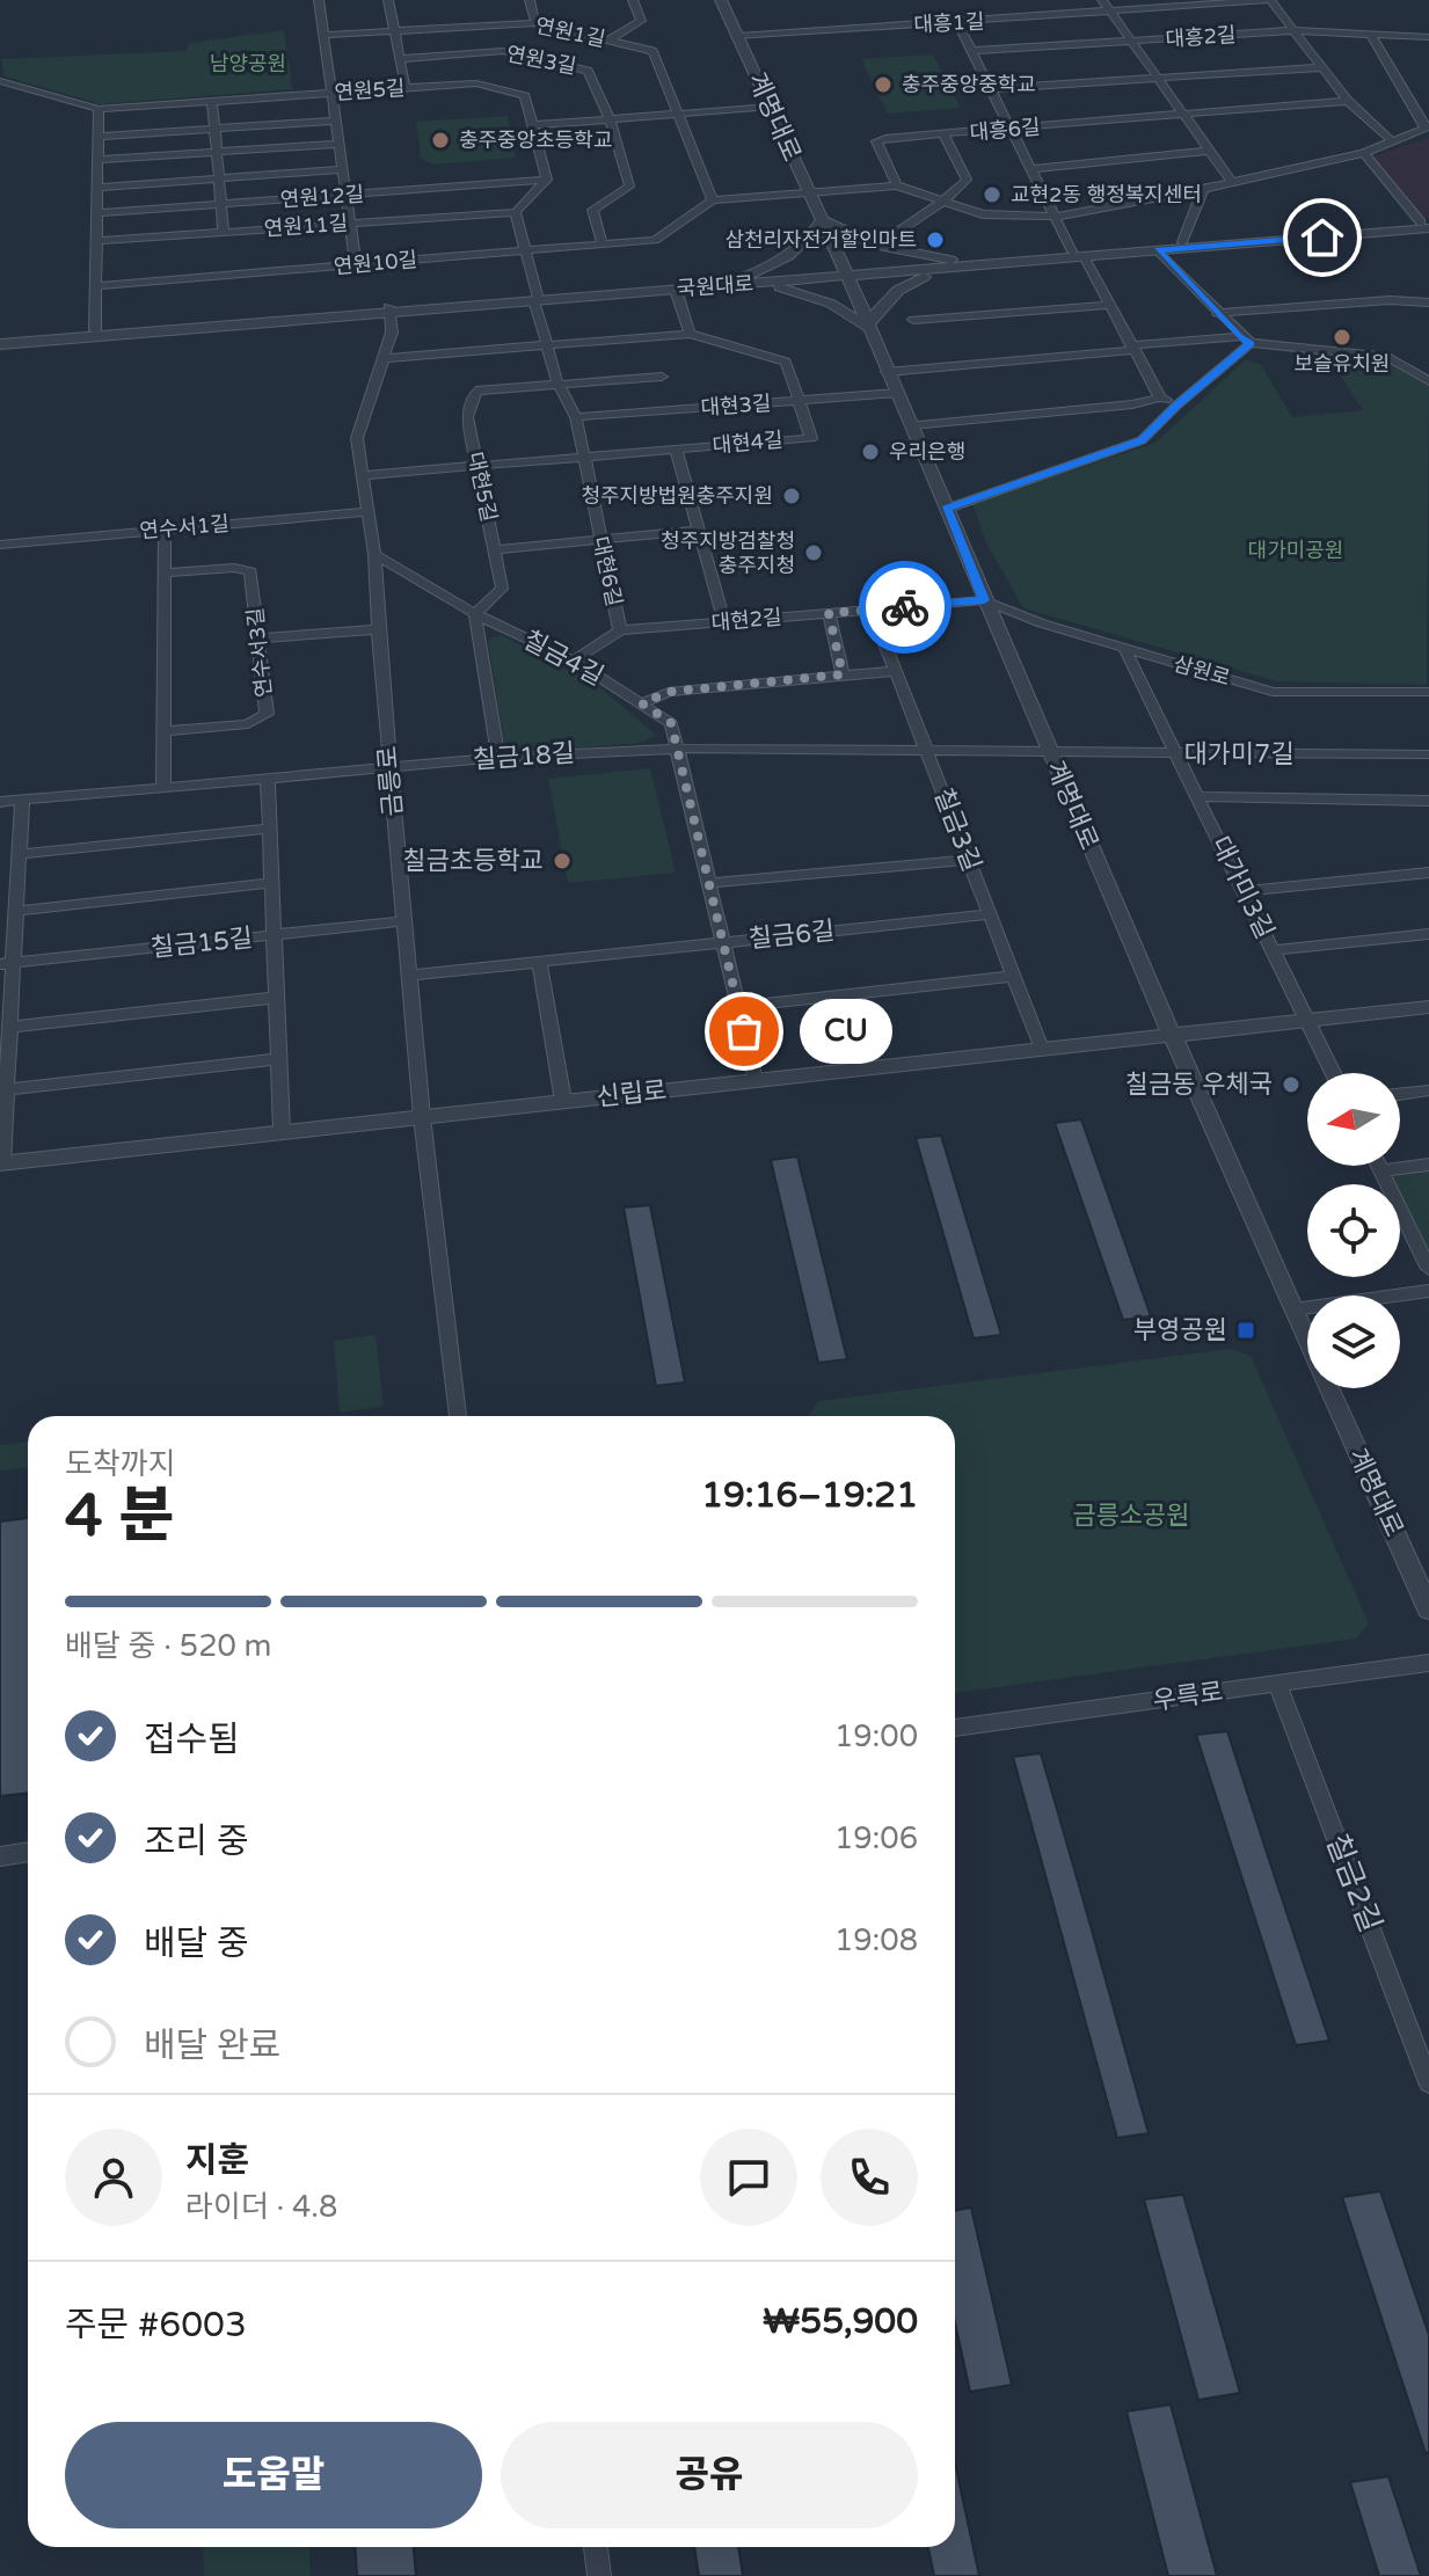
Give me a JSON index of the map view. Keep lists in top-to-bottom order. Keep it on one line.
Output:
{"streets":{"street":["대흥1길","연원1길","대흥2길","연원3길","연원5길","계명대로","대흥6길","연원12길","연원11길","연원10길","국원대로","대현3길","대현4길","대현5길","연수서1길","대현6길","대현2길","연수서3길","칠금4길","삼원로","대가미7길","칠금18길","금릉로","칠금3길","대가미3길","칠금6길","칠금15길","신립로","우륵로","칠금2길"]},"crossings":[["대흥1길","계명대로"],["연원1길","연원10길"],["연원3길","연원10길"],["연원5길","연원12길"],["계명대로","국원대로"],["계명대로","대현3길"],["계명대로","대현2길"],["계명대로","삼원로"],["계명대로","대가미7길"],["계명대로","칠금18길"],["계명대로","신립로"],["국원대로","대현6길"],["국원대로","금릉로"],["대현3길","대현4길"],["대현3길","대현6길"],["대현4길","대현5길"],["대현4길","대현6길"],["대현4길","금릉로"],["대현5길","대현6길"],["대현5길","칠금4길"],["연수서1길","금릉로"],["대현6길","대현2길"],["대현6길","칠금4길"],["대현2길","삼원로"],["대현2길","칠금3길"],["칠금4길","칠금18길"],["칠금4길","금릉로"],["칠금4길","칠금6길"],["칠금4길","신립로"],["삼원로","대가미3길"],["대가미7길","칠금18길"],["대가미7길","대가미3길"],["칠금18길","금릉로"],["칠금18길","칠금3길"],["금릉로","칠금6길"],["금릉로","칠금15길"],["금릉로","신립로"],["칠금3길","칠금6길"],["칠금3길","신립로"],["대가미3길","신립로"],["우륵로","칠금2길"]],"parks":["남양공원","대가미공원","금릉소공원"],"places":{"other":["충주중앙중학교","충주중앙초등학교","교현2동 행정복지센터","삼천리자전거할인마트","보슬유치원","우리은행","청주지방법원충주지원","청주지방검찰청 충주지청","칠금초등학교","CU","칠금동 우체국"],"transit":["부영공원"]},"north":"left","page":{"bubble":"CU","heading":["4 분","도착까지","19:16–19:21"],"panel":["지훈","라이더 · 4.8","주문 #6003","₩55,900"],"bar":"배달 중 · 520 m","list":[["접수됨","19:00"],["조리 중","19:06"],["배달 중","19:08"],"배달 완료"],"buttons":["도움말","공유"]}}
